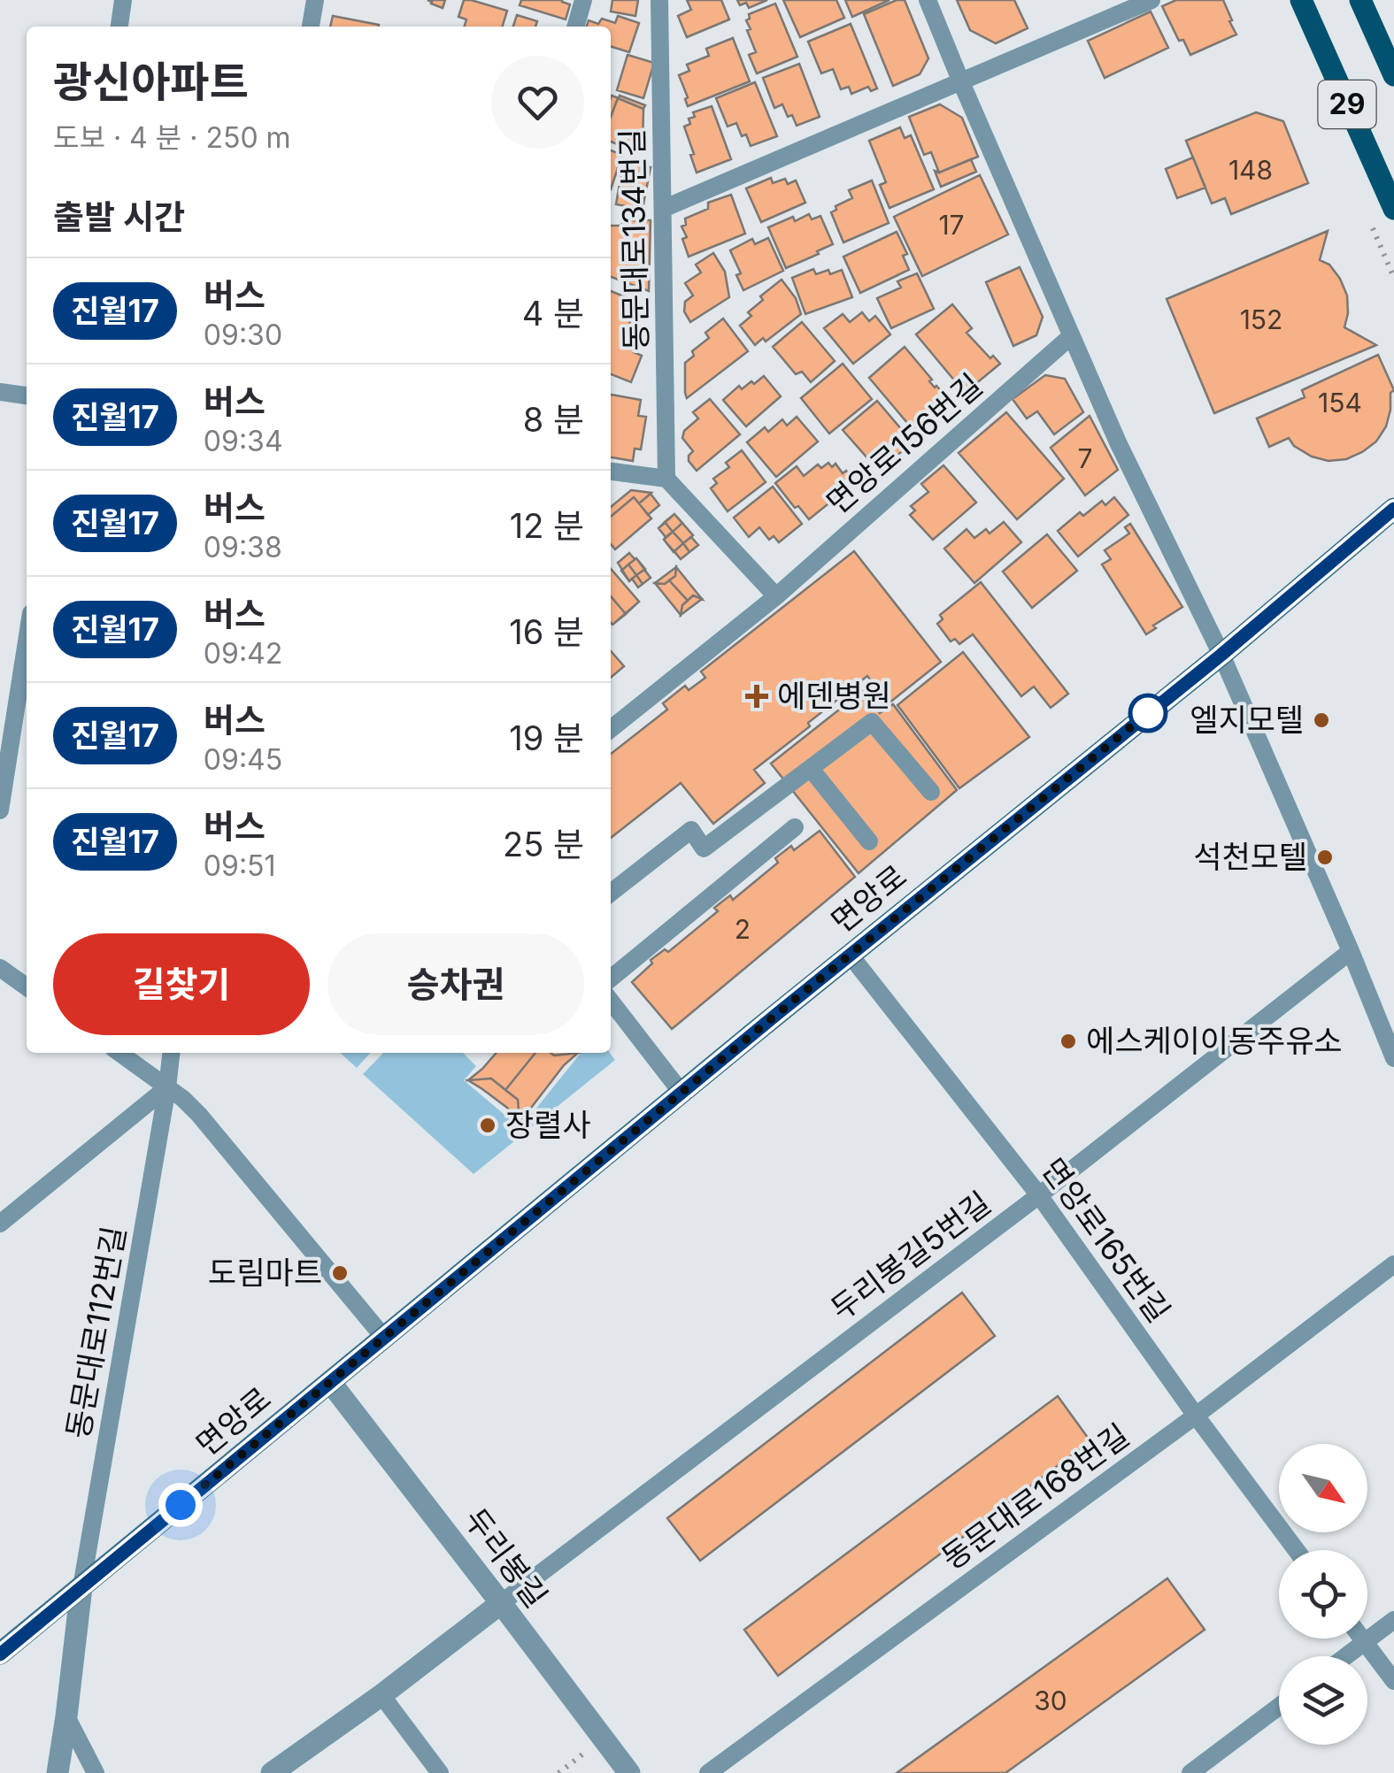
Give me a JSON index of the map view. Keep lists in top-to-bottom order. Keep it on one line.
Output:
{"streets":{"main road":["29","면앙로"],"street":["두리봉길"],"lane":["동문대로134번길","면앙로156번길","면앙로165번길","두리봉길5번길","동문대로112번길","동문대로168번길"]},"crossings":[["면앙로","면앙로165번길"],["면앙로","동문대로112번길"],["면앙로","두리봉길"],["면앙로165번길","두리봉길5번길"],["면앙로165번길","동문대로168번길"],["두리봉길5번길","두리봉길"]],"places":{"health":["에덴병원"],"other":["엘지모텔","석천모텔","에스케이이동주유소","장렬사","도림마트"]},"lines":["bus line 진월17"],"house_numbers":["148","17","152","154","7","2","30"],"north":"bottom right","page":{"heading":[["광신아파트","도보 · 4 분 · 250 m"],"출발 시간"],"list":[{"mark":"진월17","name":"버스","note":"09:30","value":"4 분"},{"mark":"진월17","name":"버스","note":"09:34","value":"8 분"},{"mark":"진월17","name":"버스","note":"09:38","value":"12 분"},{"mark":"진월17","name":"버스","note":"09:42","value":"16 분"},{"mark":"진월17","name":"버스","note":"09:45","value":"19 분"},{"mark":"진월17","name":"버스","note":"09:51","value":"25 분"}],"buttons":["길찾기","승차권"]}}
